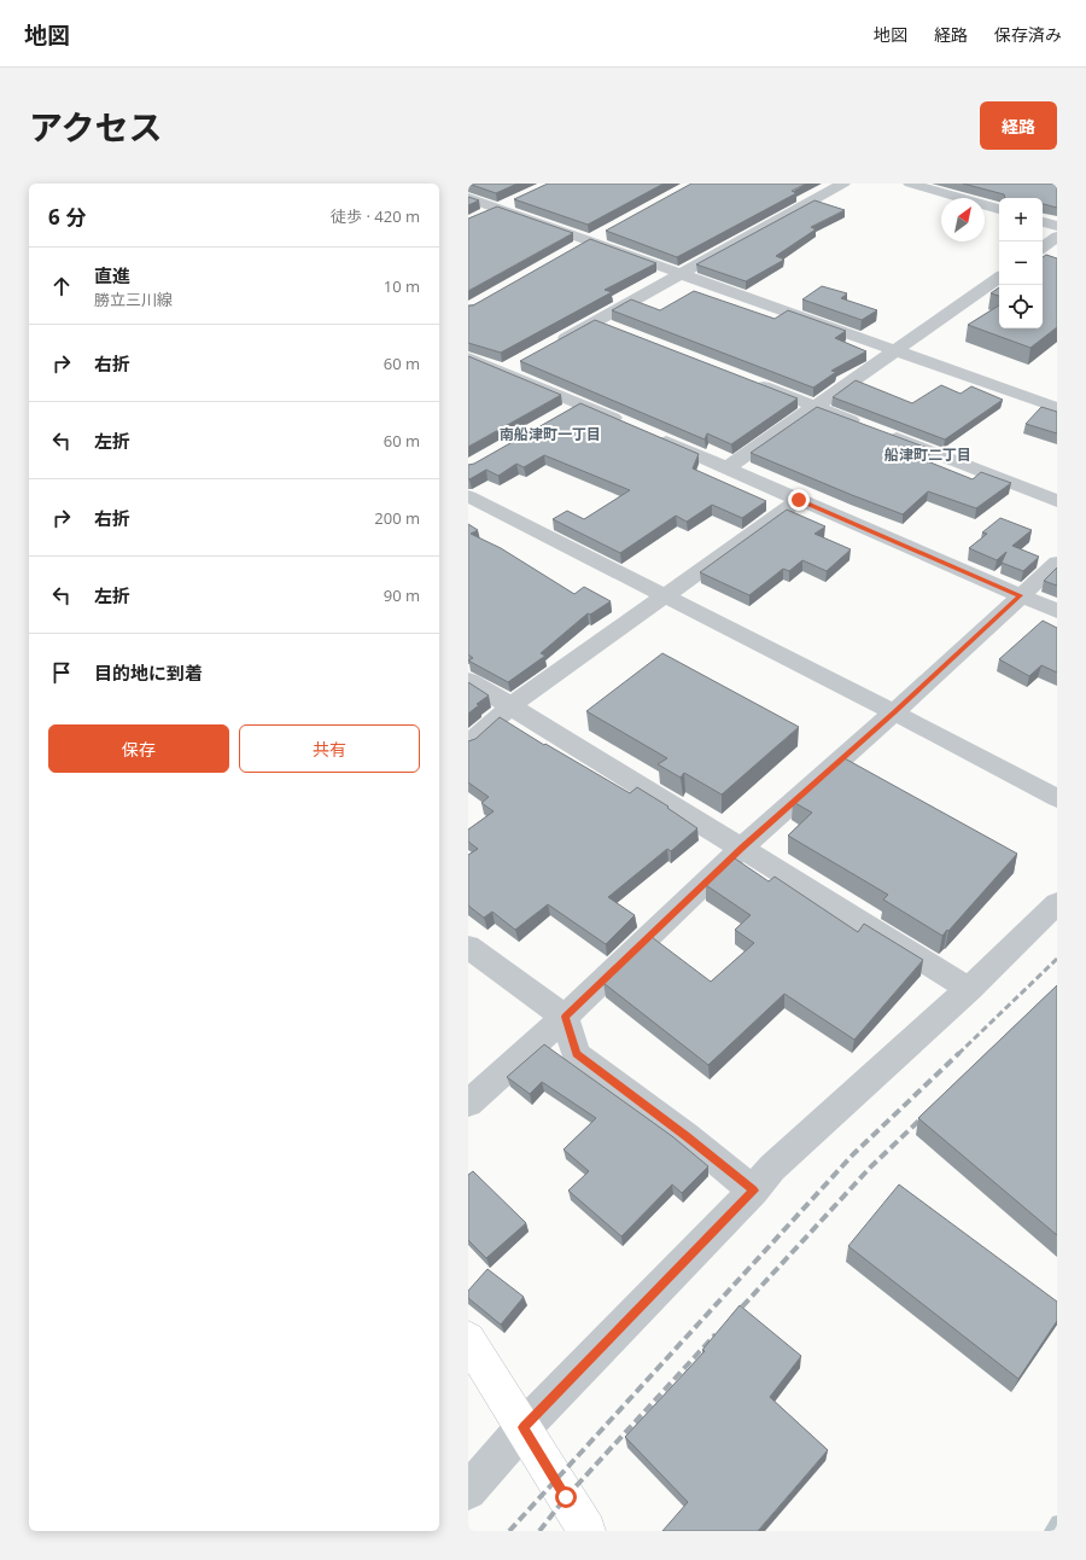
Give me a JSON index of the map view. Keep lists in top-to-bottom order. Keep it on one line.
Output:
{"districts":["南船津町一丁目","船津町二丁目"],"north":"top right","page":{"header":"地図","nav":["地図","経路","保存済み"],"title":"アクセス","buttons":["経路",["保存","共有"]],"heading":["6 分","徒歩 · 420 m"],"map_buttons":["+","−"],"list":[["直進","勝立三川線","10 m"],["右折","60 m"],["左折","60 m"],["右折","200 m"],["左折","90 m"],"目的地に到着"]}}
